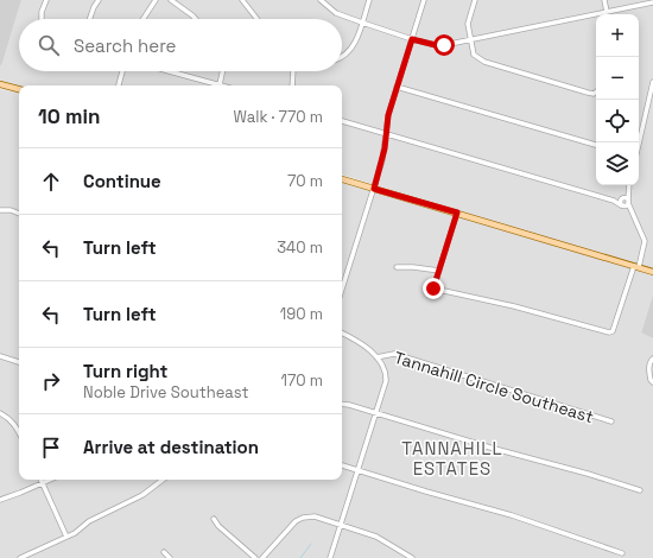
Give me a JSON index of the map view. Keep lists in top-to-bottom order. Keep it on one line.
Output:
{"streets":{"street":["Tannahill Circle Southeast"]},"districts":["TANNAHILL ESTATES"],"page":{"map_buttons":["+","−"],"search":"Search here","heading":["10 min","Walk · 770 m"],"list":[["Continue","70 m"],["Turn left","340 m"],["Turn left","190 m"],["Turn right","Noble Drive Southeast","170 m"],"Arrive at destination"]}}
